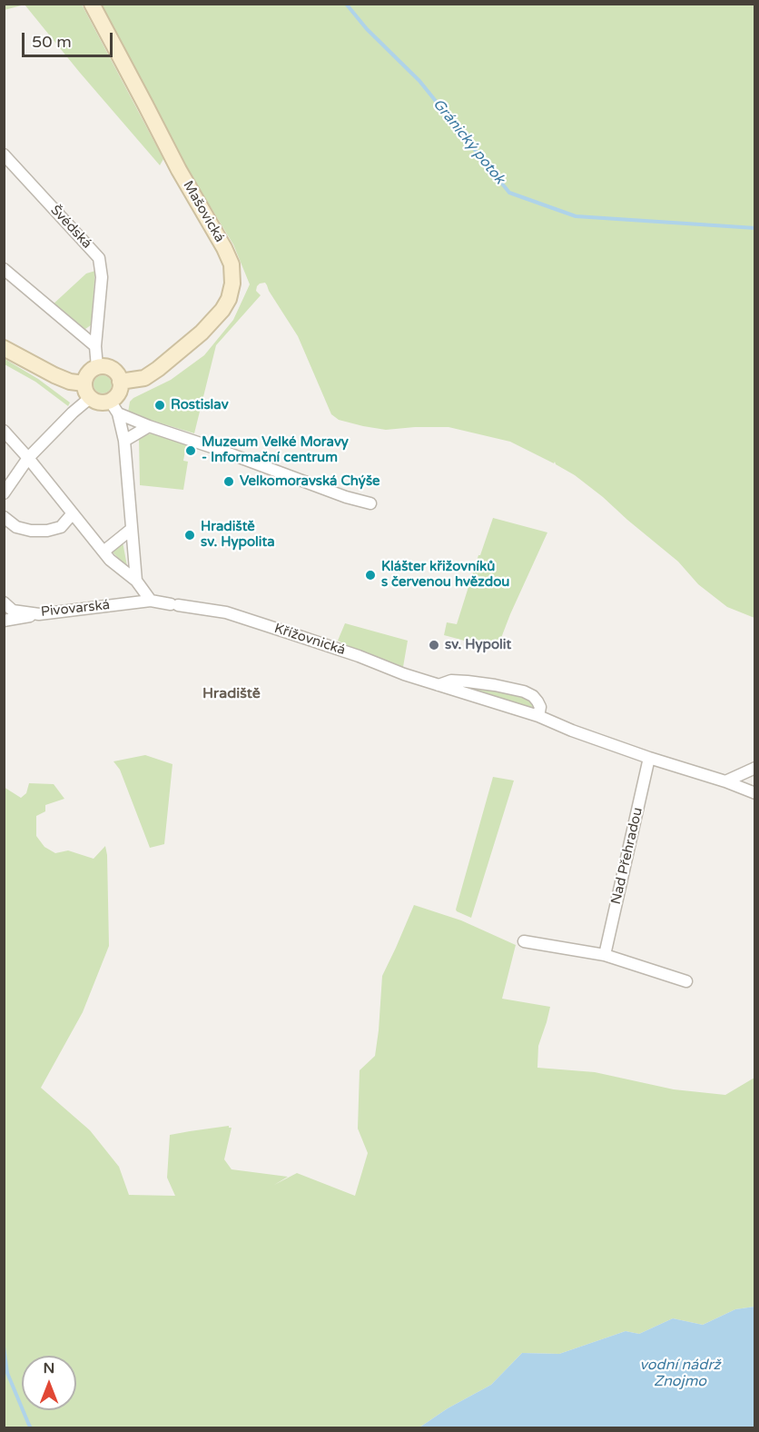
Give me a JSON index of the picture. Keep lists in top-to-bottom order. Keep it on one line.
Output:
{"streets":{"street":["Mašovická","Švédská","Pivovarská","Křížovnická","Nad Přehradou"]},"crossings":[["Mašovická","Švédská"],["Pivovarská","Křížovnická"],["Křížovnická","Nad Přehradou"]],"districts":["Hradiště"],"water":["Gránický potok","vodní nádrž Znojmo"],"places":["Rostislav","Muzeum Velké Moravy - Informační centrum","Velkomoravská Chýše","Hradiště sv. Hypolita","Klášter křižovníků s červenou hvězdou","sv. Hypolit"],"scale_bar":"50 m","north":"top"}
